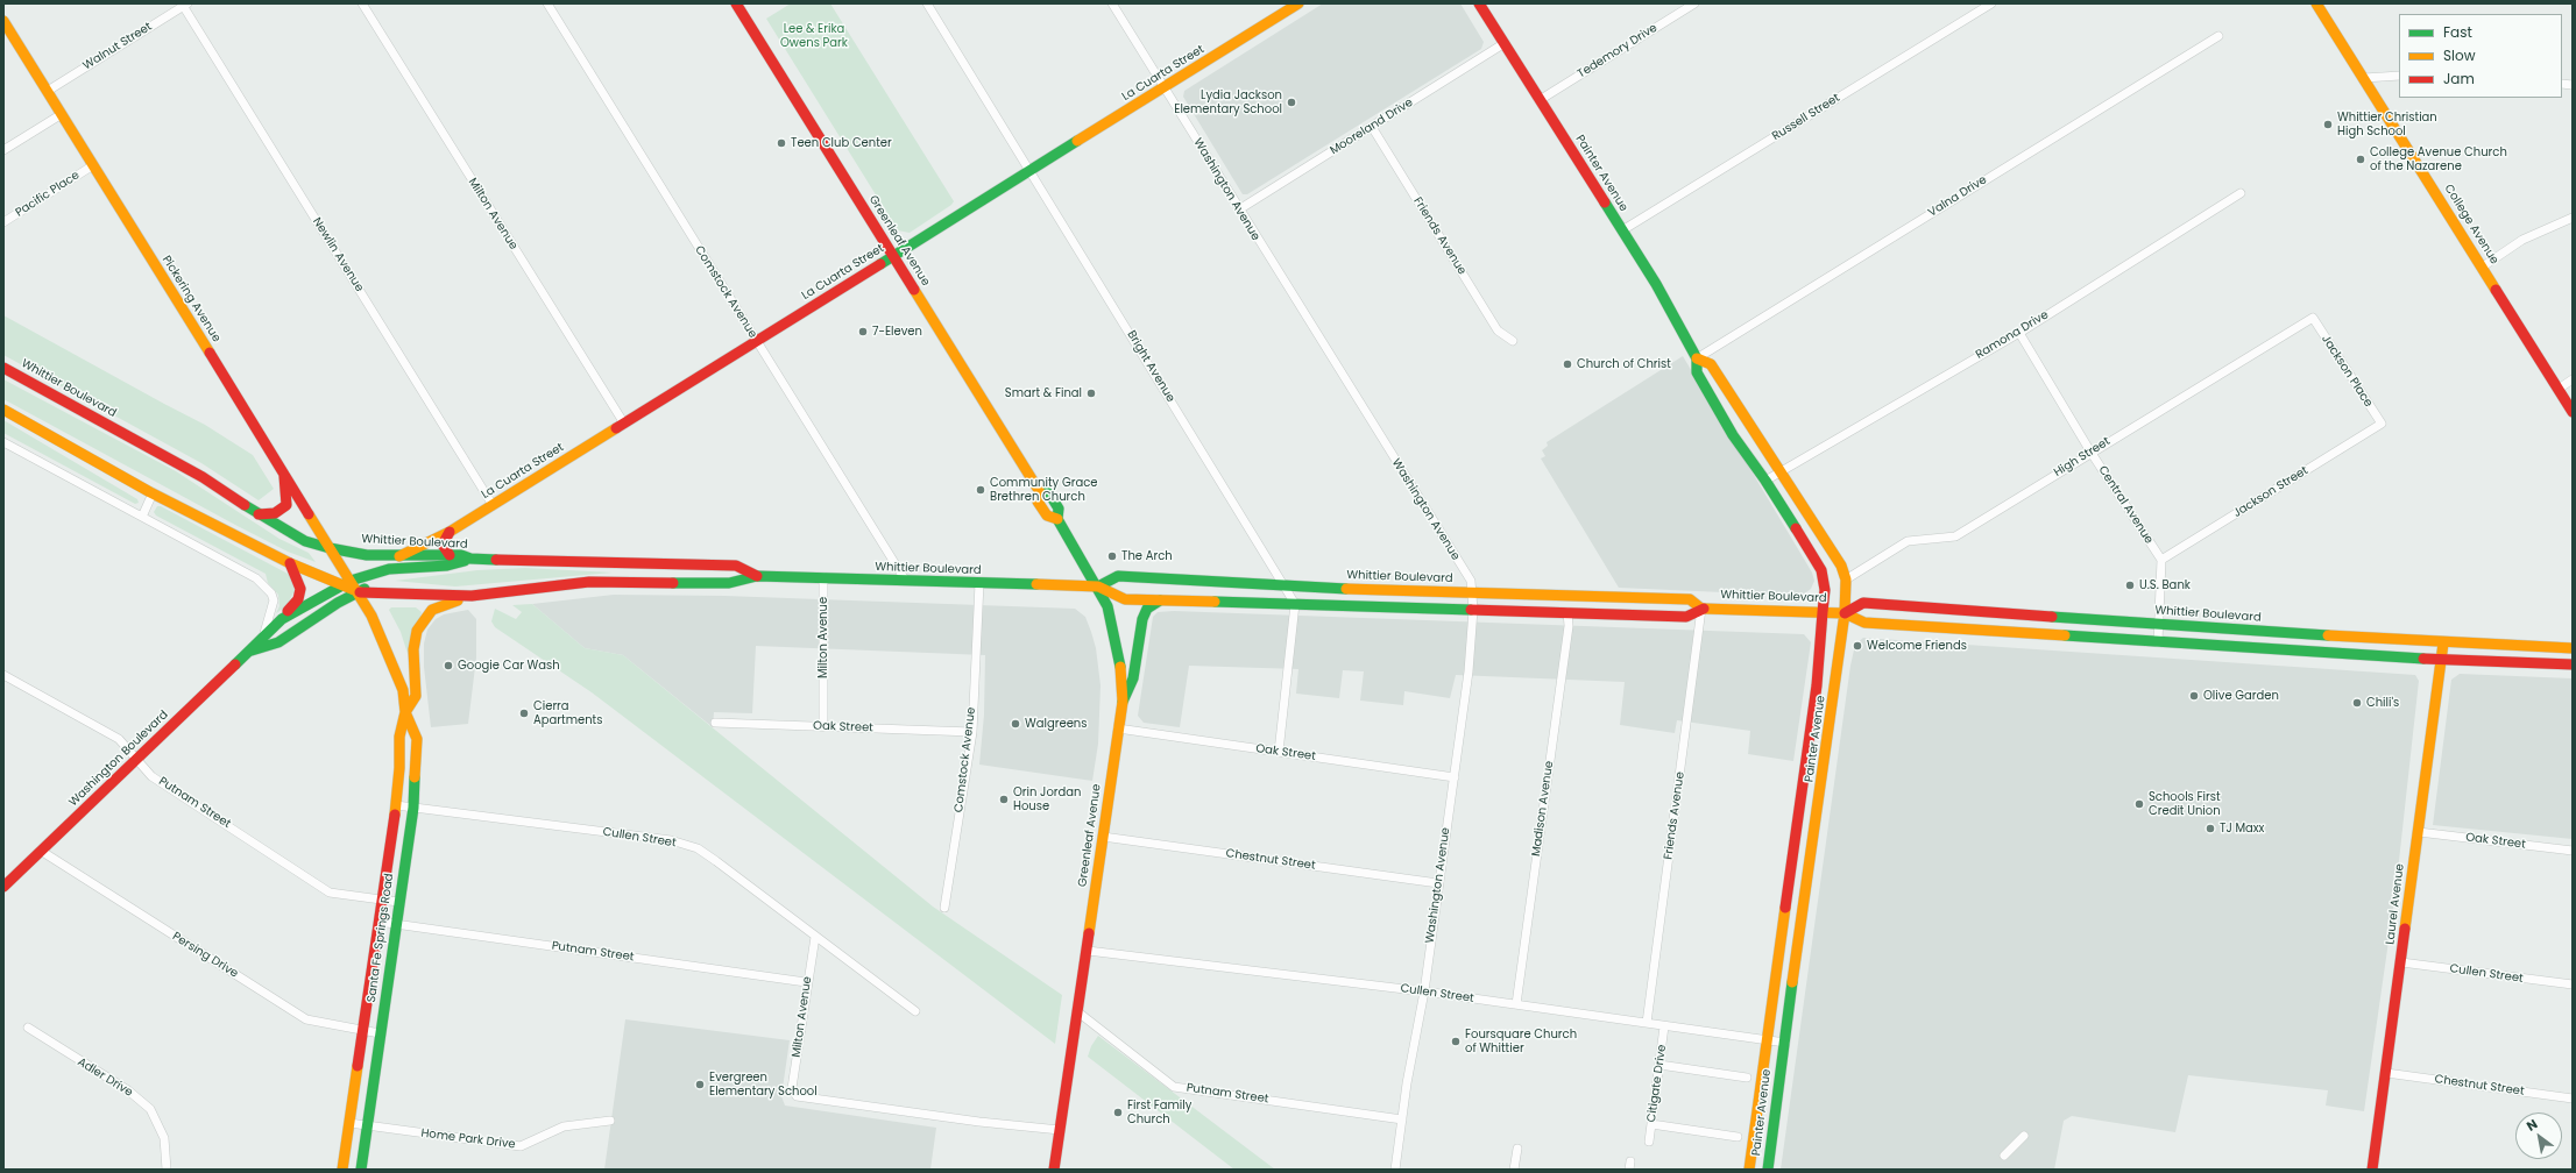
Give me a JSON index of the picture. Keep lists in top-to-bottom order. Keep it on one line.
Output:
{"streets":{"main road":["La Cuarta Street","Painter Avenue","College Avenue","Greenleaf Avenue","Pickering Avenue","Whittier Boulevard","Washington Boulevard","Laurel Avenue","Santa Fe Springs Road"],"street":["Walnut Street","Tedemory Drive","Russell Street","Mooreland Drive","Washington Avenue","Pacific Place","Valna Drive","Milton Avenue","Friends Avenue","Newlin Avenue","Comstock Avenue","Ramona Drive","Bright Avenue","Jackson Place","High Street","Jackson Street","Central Avenue","Oak Street","Putnam Street","Madison Avenue","Cullen Street","Chestnut Street","Persing Drive","Adler Drive","Citigate Drive","Home Park Drive"]},"crossings":[["Walnut Street","Newlin Avenue"],["Walnut Street","Pickering Avenue"],["Tedemory Drive","Painter Avenue"],["La Cuarta Street","Washington Avenue"],["La Cuarta Street","Milton Avenue"],["La Cuarta Street","Greenleaf Avenue"],["La Cuarta Street","Newlin Avenue"],["La Cuarta Street","Comstock Avenue"],["La Cuarta Street","Bright Avenue"],["La Cuarta Street","Whittier Boulevard"],["Russell Street","Painter Avenue"],["Mooreland Drive","Painter Avenue"],["Mooreland Drive","Washington Avenue"],["Mooreland Drive","Friends Avenue"],["Painter Avenue","Valna Drive"],["Painter Avenue","Ramona Drive"],["Painter Avenue","Whittier Boulevard"],["Painter Avenue","High Street"],["Painter Avenue","Cullen Street"],["Washington Avenue","Whittier Boulevard"],["Washington Avenue","Oak Street"],["Washington Avenue","Putnam Street"],["Washington Avenue","Cullen Street"],["Washington Avenue","Chestnut Street"],["Pacific Place","Pickering Avenue"],["Milton Avenue","Greenleaf Avenue"],["Milton Avenue","Whittier Boulevard"],["Milton Avenue","Oak Street"],["Milton Avenue","Putnam Street"],["Milton Avenue","Cullen Street"],["Friends Avenue","Whittier Boulevard"],["Friends Avenue","Cullen Street"],["Greenleaf Avenue","Whittier Boulevard"],["Greenleaf Avenue","Oak Street"],["Greenleaf Avenue","Putnam Street"],["Greenleaf Avenue","Cullen Street"],["Greenleaf Avenue","Chestnut Street"],["Comstock Avenue","Whittier Boulevard"],["Comstock Avenue","Oak Street"],["Pickering Avenue","Whittier Boulevard"],["Pickering Avenue","Washington Boulevard"],["Ramona Drive","Central Avenue"],["Bright Avenue","Whittier Boulevard"],["Jackson Place","High Street"],["Jackson Place","Jackson Street"],["Whittier Boulevard","Washington Boulevard"],["Whittier Boulevard","Madison Avenue"],["Whittier Boulevard","Laurel Avenue"],["Whittier Boulevard","Santa Fe Springs Road"],["High Street","Central Avenue"],["Jackson Street","Central Avenue"],["Oak Street","Laurel Avenue"],["Washington Boulevard","Putnam Street"],["Washington Boulevard","Santa Fe Springs Road"],["Washington Boulevard","Persing Drive"],["Putnam Street","Santa Fe Springs Road"],["Madison Avenue","Cullen Street"],["Cullen Street","Laurel Avenue"],["Cullen Street","Santa Fe Springs Road"],["Cullen Street","Citigate Drive"],["Chestnut Street","Laurel Avenue"],["Santa Fe Springs Road","Persing Drive"],["Santa Fe Springs Road","Home Park Drive"]],"parks":["Lee & Erika Owens Park"],"places":["Lydia Jackson Elementary School","Whittier Christian High School","Teen Club Center","College Avenue Church of the Nazarene","7-Eleven","Church of Christ","Smart & Final","Community Grace Brethren Church","The Arch","U.S. Bank","Welcome Friends","Googie Car Wash","Olive Garden","Chili's","Cierra Apartments","Walgreens","Orin Jordan House","Schools First Credit Union","TJ Maxx","Foursquare Church of Whittier","Evergreen Elementary School","First Family Church"],"legend":["Fast","Slow","Jam"],"north":"top left"}
